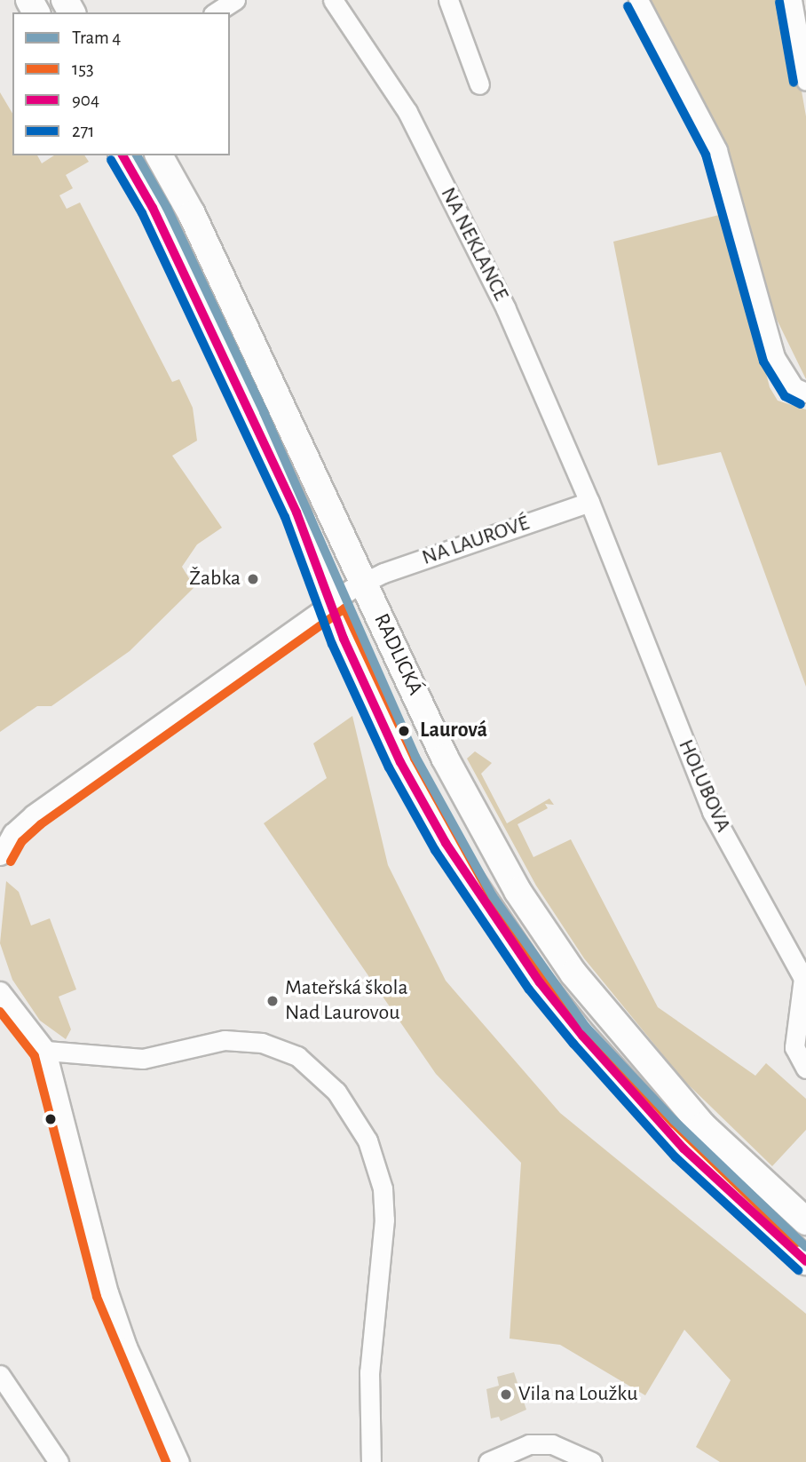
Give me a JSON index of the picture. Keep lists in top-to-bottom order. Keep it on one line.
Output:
{"streets":{"main road":["RADLICKÁ"],"street":["NA NEKLANCE","NA LAUROVÉ","HOLUBOVA"]},"crossings":[["NA NEKLANCE","NA LAUROVÉ"],["NA NEKLANCE","HOLUBOVA"],["NA LAUROVÉ","RADLICKÁ"],["NA LAUROVÉ","HOLUBOVA"]],"places":["Žabka","Laurová","Mateřská škola Nad Laurovou","Vila na Loužku"],"lines":["transit line 271","tram line 4","transit line 904","transit line 153"],"legend":["Tram 4","153","904","271"]}
